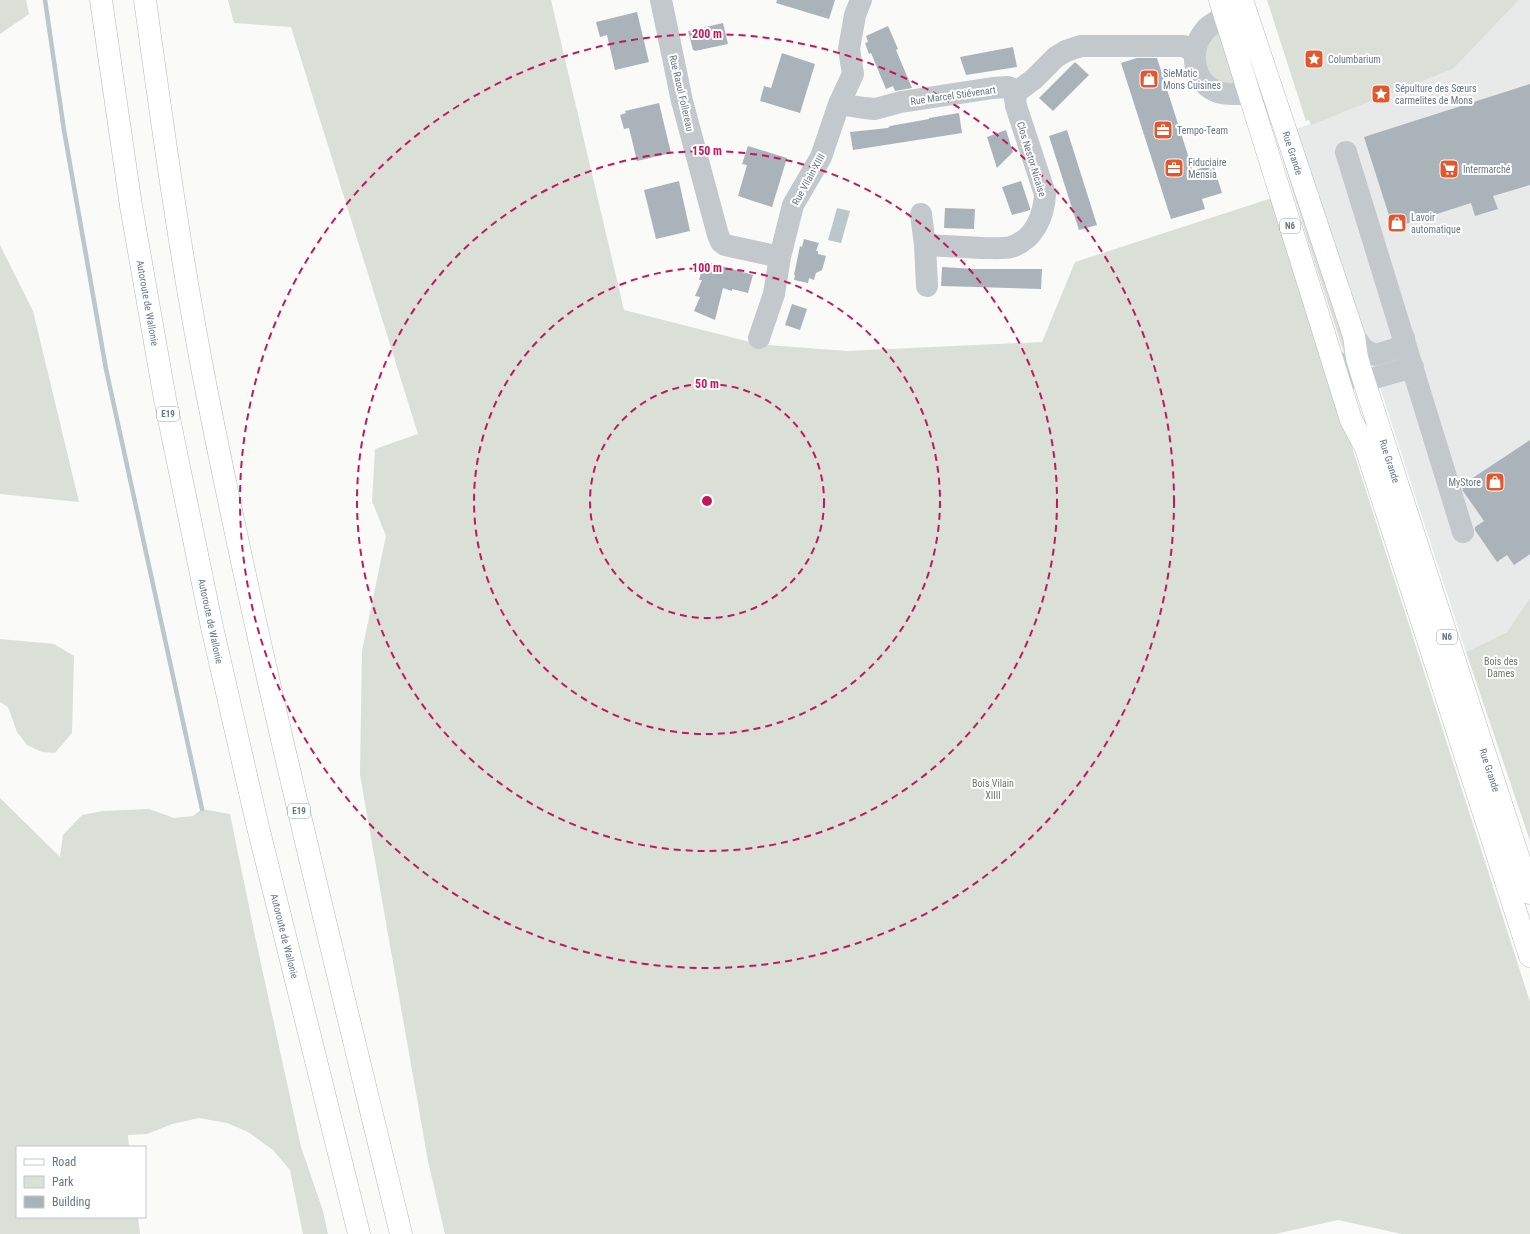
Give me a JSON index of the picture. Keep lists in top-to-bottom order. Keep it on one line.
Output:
{"streets":{"main road":["Rue Grande","N6","Autoroute de Wallonie","E19"],"street":["Rue Raoul Follereau","Rue Marcel Stiévenart","Clos Nestor Nicaise","Rue Vilain XIIII"]},"crossings":[["Rue Raoul Follereau","Rue Vilain XIIII"],["Rue Marcel Stiévenart","Clos Nestor Nicaise"],["Rue Marcel Stiévenart","Rue Vilain XIIII"]],"parks":["Bois des Dames","Bois Vilain XIIII"],"places":{"place":["Columbarium","Sépulture des Sœurs carmelites de Mons"],"shop":["SieMatic Mons Cuisines","Lavoir automatique","MyStore"],"office":["Tempo-Team","Fiduciaire Mensia"],"supermarket":["Intermarché"]},"legend":["Road","Park","Building"],"rings":["200 m","150 m","100 m","50 m"]}
